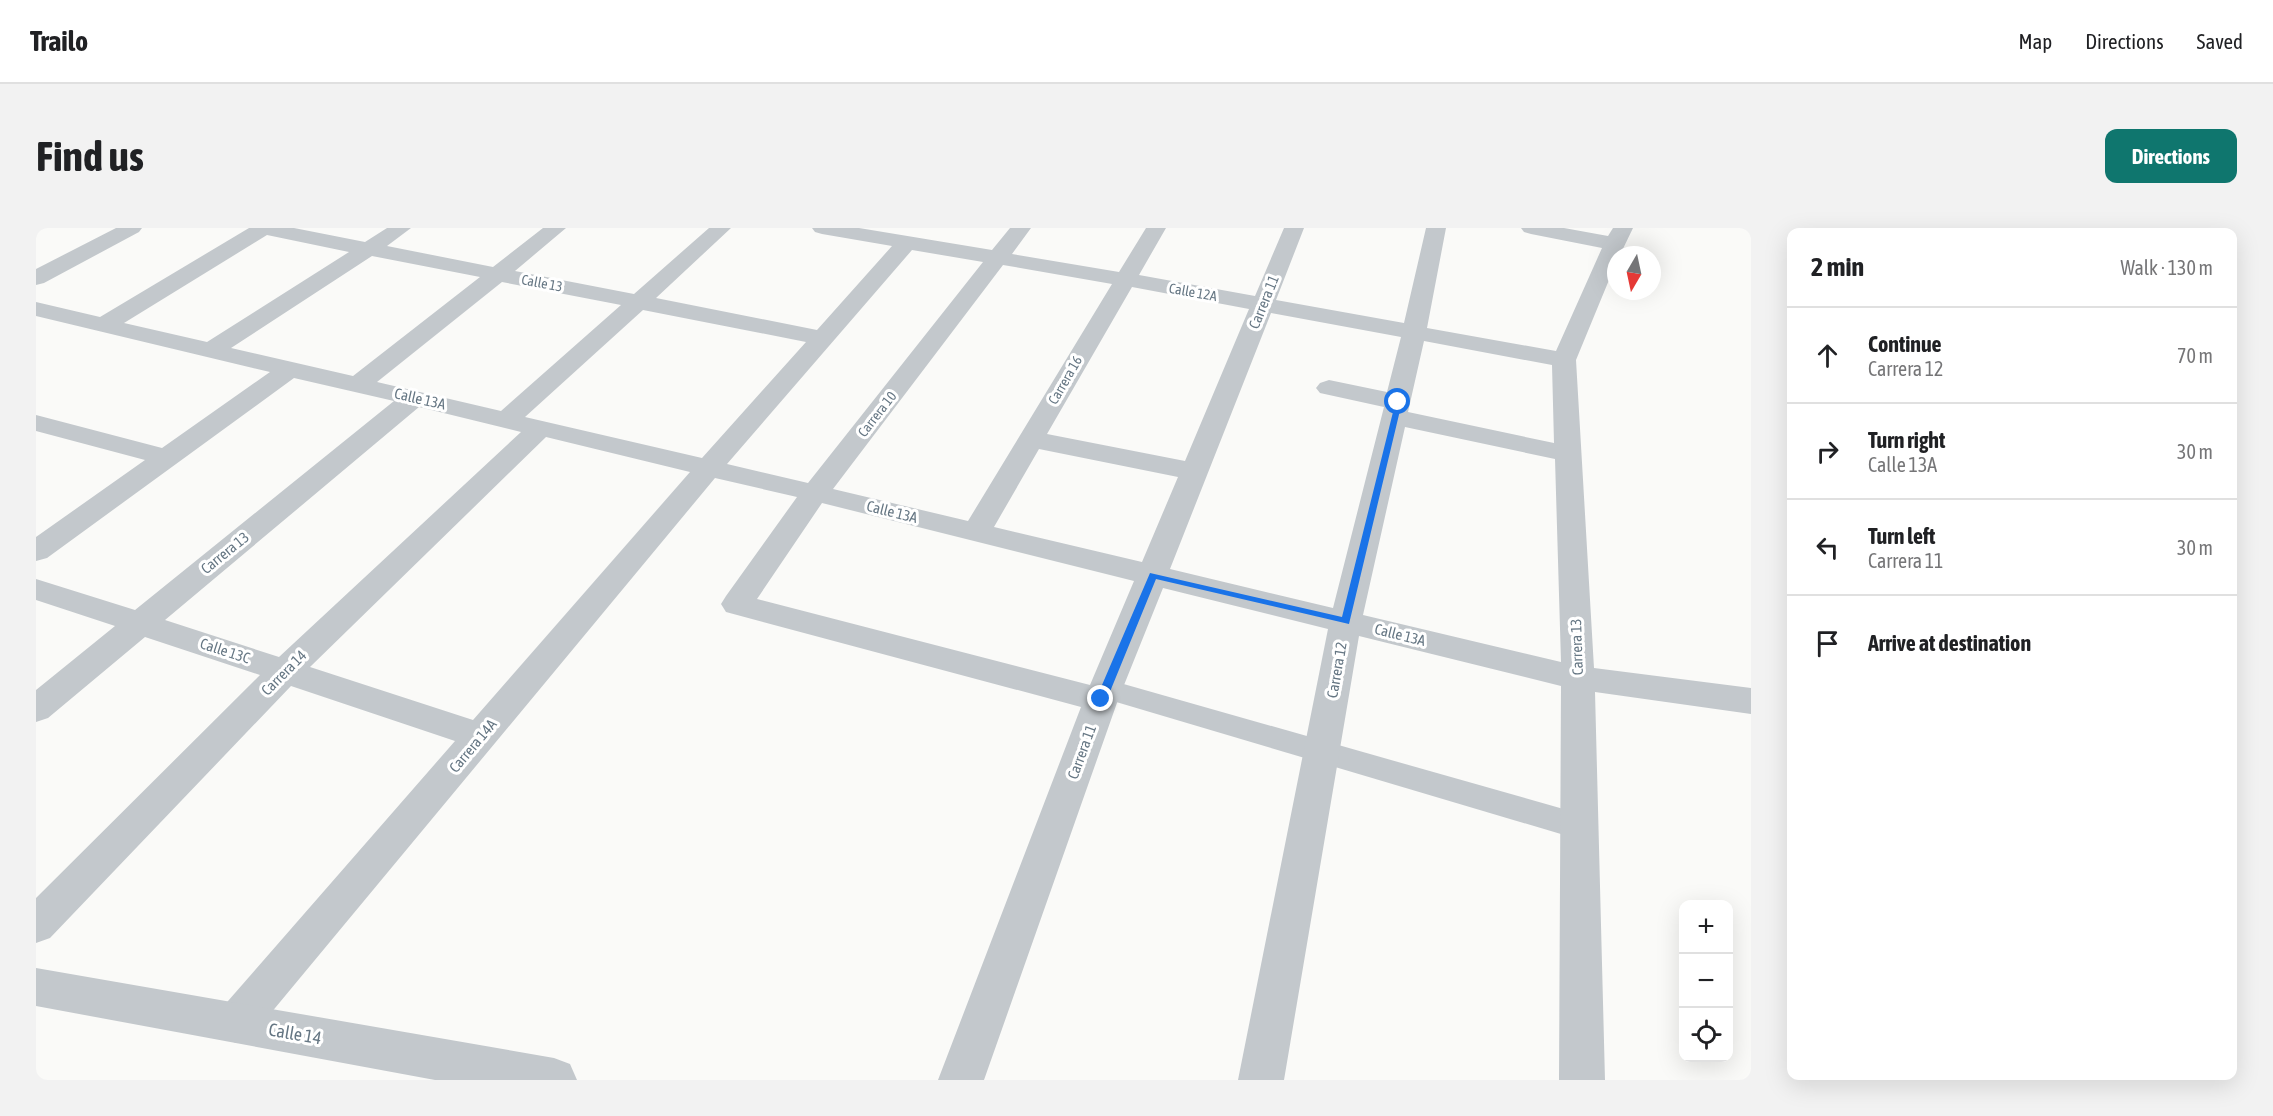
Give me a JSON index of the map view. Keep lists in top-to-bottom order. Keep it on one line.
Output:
{"streets":{"street":["Calle 13","Calle 12A","Carrera 11","Carrera 16","Calle 13A","Carrera 10","Carrera 13","Calle 13C","Carrera 12","Carrera 14","Carrera 14A","Calle 14"]},"crossings":[["Calle 13","Carrera 14A"],["Calle 12A","Carrera 11"],["Calle 12A","Carrera 16"],["Calle 12A","Carrera 10"],["Calle 12A","Carrera 13"],["Calle 12A","Carrera 12"],["Calle 12A","Carrera 14A"],["Carrera 11","Calle 13A"],["Carrera 11","Carrera 10"],["Carrera 16","Calle 13A"],["Calle 13A","Carrera 10"],["Calle 13A","Carrera 13"],["Calle 13A","Carrera 12"],["Calle 13A","Carrera 14"],["Calle 13A","Carrera 14A"],["Carrera 13","Calle 13C"],["Calle 13C","Carrera 14"],["Calle 13C","Carrera 14A"],["Carrera 14A","Calle 14"]],"north":"bottom","page":{"header":"Trailo","nav":["Map","Directions","Saved"],"buttons":"Directions","title":"Find us","heading":["2 min","Walk · 130 m"],"list":[["Continue","Carrera 12","70 m"],["Turn right","Calle 13A","30 m"],["Turn left","Carrera 11","30 m"],"Arrive at destination"],"map_buttons":["+","−"]}}
